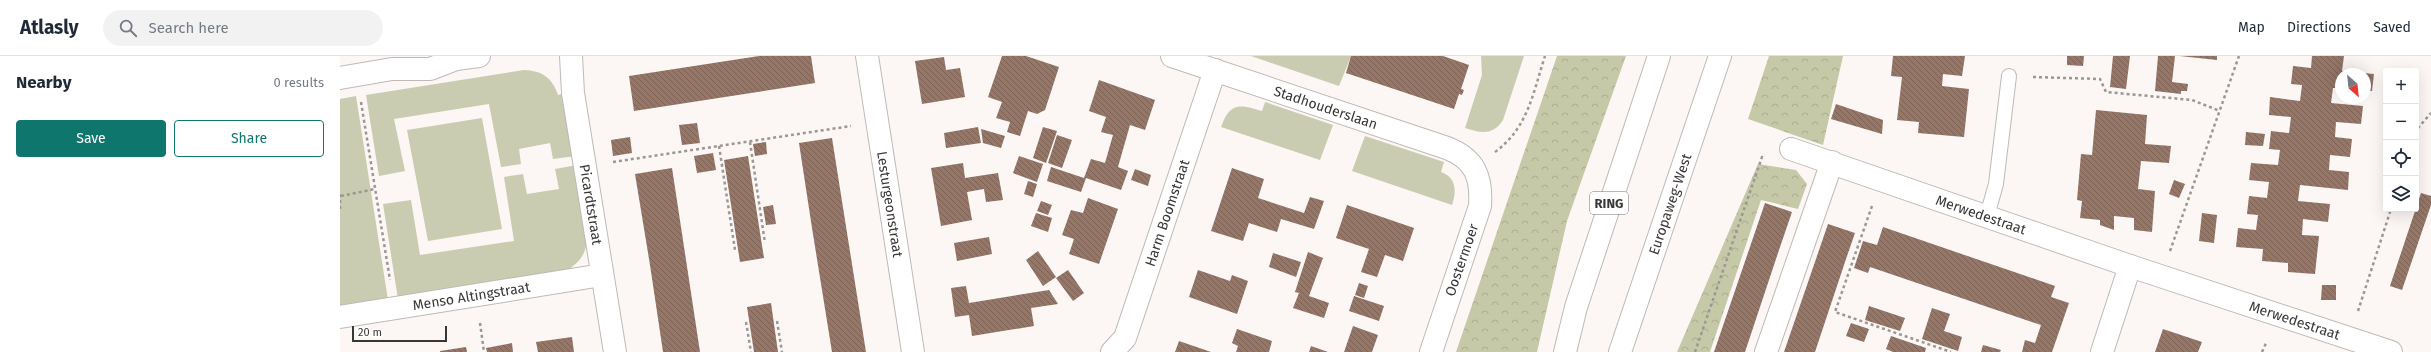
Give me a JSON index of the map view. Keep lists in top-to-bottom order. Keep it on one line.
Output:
{"streets":{"street":["Stadhouderslaan","RING","Picardtstraat","Lesturgeonstraat","Europaweg-West","Harm Boomstraat","Merwedestraat","Oostermoer","Menso Altingstraat"]},"crossings":[["Stadhouderslaan","Harm Boomstraat"],["Stadhouderslaan","Oostermoer"],["Picardtstraat","Menso Altingstraat"]],"scale_bar":"20 m","north":"bottom right","page":{"header":"Atlasly","search":"Search here","nav":["Map","Directions","Saved"],"heading":["Nearby","0 results"],"map_buttons":["+","−"],"buttons":["Save","Share"],"scale":"20 m"}}
